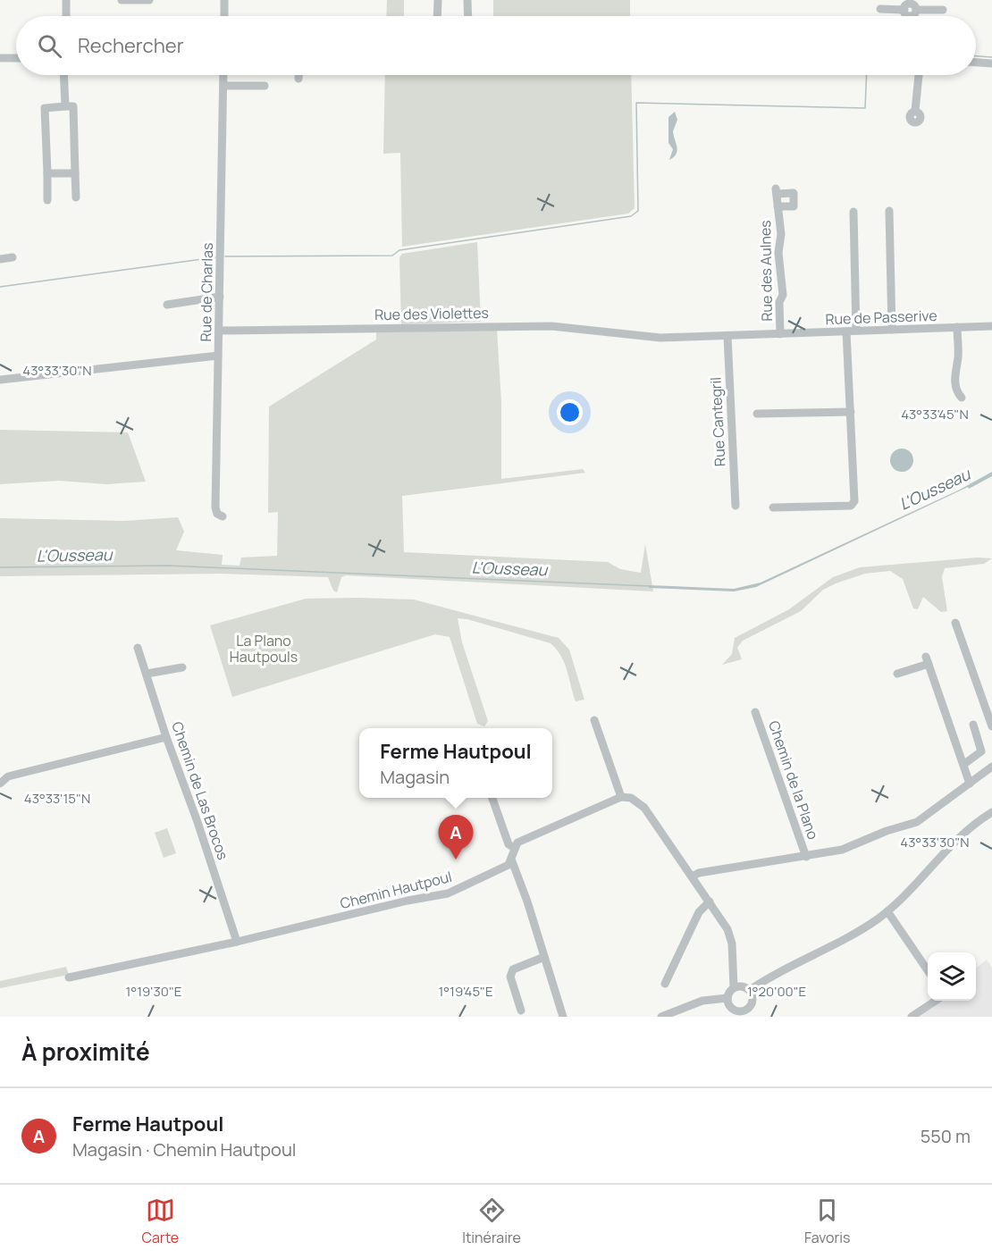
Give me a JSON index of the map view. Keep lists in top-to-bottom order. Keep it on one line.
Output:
{"streets":{"street":["Rue des Aulnes","Rue de Charlas","Rue des Violettes","Rue de Passerive","Rue Cantegril","Chemin de la Plano","Chemin de Las Brocos","Chemin Hautpoul"]},"crossings":[["Rue des Aulnes","Rue de Passerive"],["Rue de Charlas","Rue des Violettes"],["Rue des Violettes","Rue de Passerive"],["Rue de Passerive","Rue Cantegril"],["Chemin de Las Brocos","Chemin Hautpoul"]],"water":["L'Ousseau"],"parks":["La Plano Hautpouls"],"page":{"search":"Rechercher","popup":["Ferme Hautpoul","Magasin"],"pins":"A","heading":"À proximité","list":[{"mark":"A","name":"Ferme Hautpoul","note":"Magasin · Chemin Hautpoul","value":"550 m"}],"nav":["Carte","Itinéraire","Favoris"]},"coordinates":["43°33'30\"N","43°33'45\"N","43°33'15\"N","1°19'30\"E","1°19'45\"E","1°20'00\"E"]}
